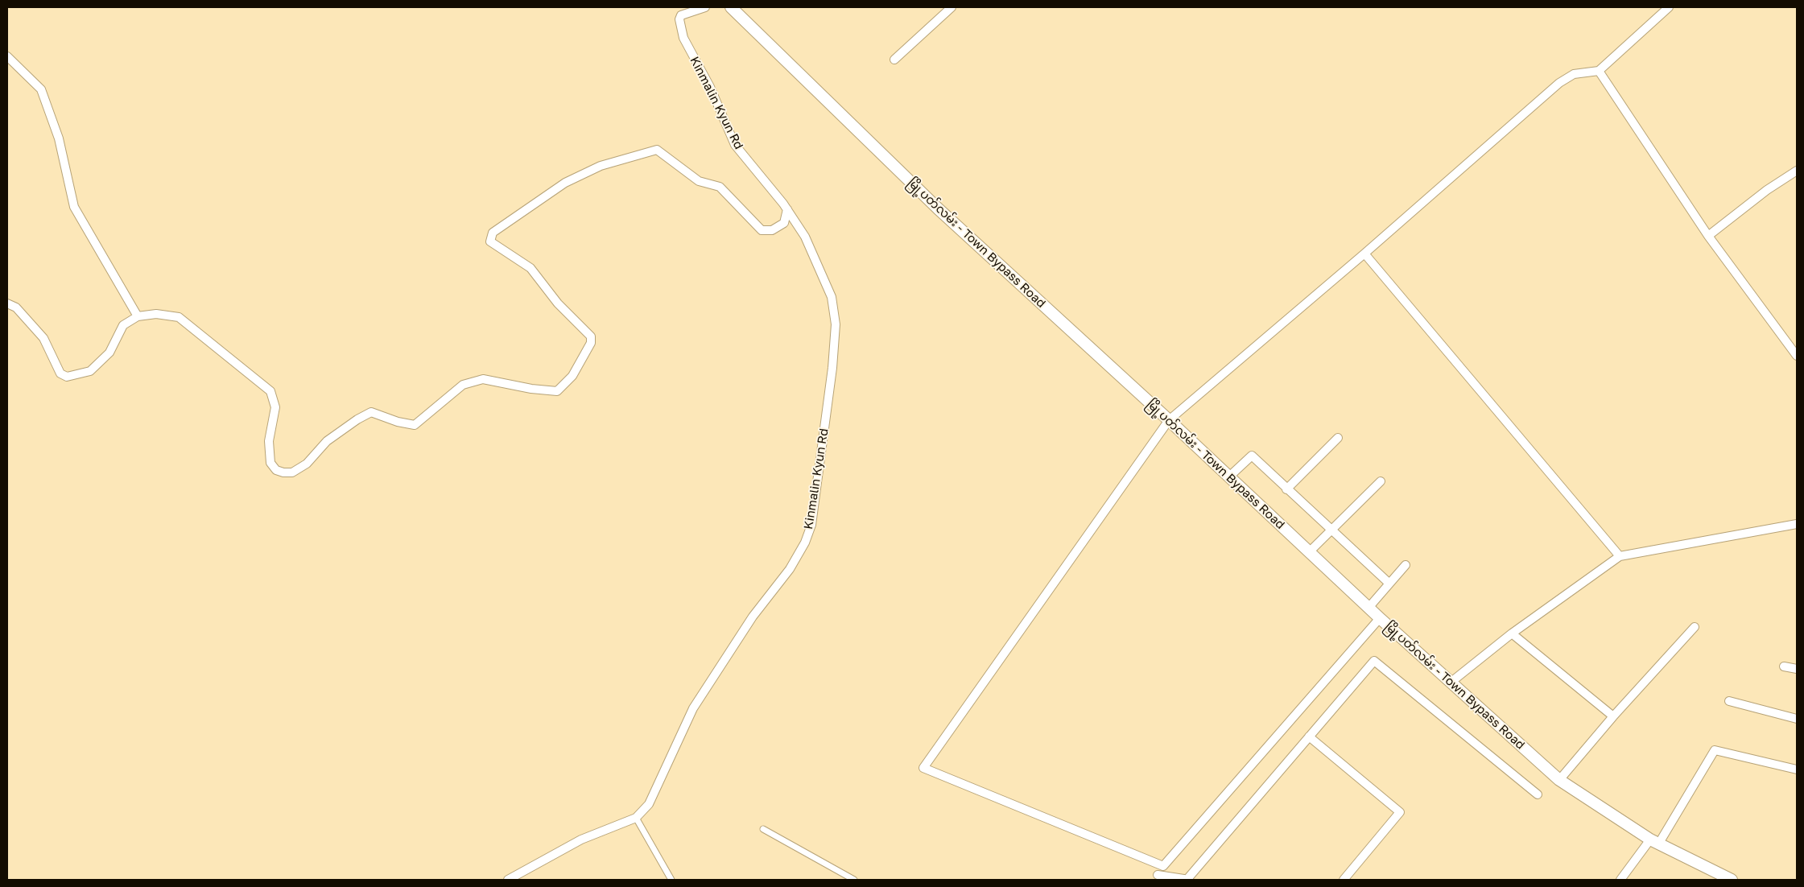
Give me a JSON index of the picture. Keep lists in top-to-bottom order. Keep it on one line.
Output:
{"streets":{"main road":["မြို့ပတ်လမ်း - Town Bypass Road"],"street":["Kinmalin Kyun Rd"]}}
